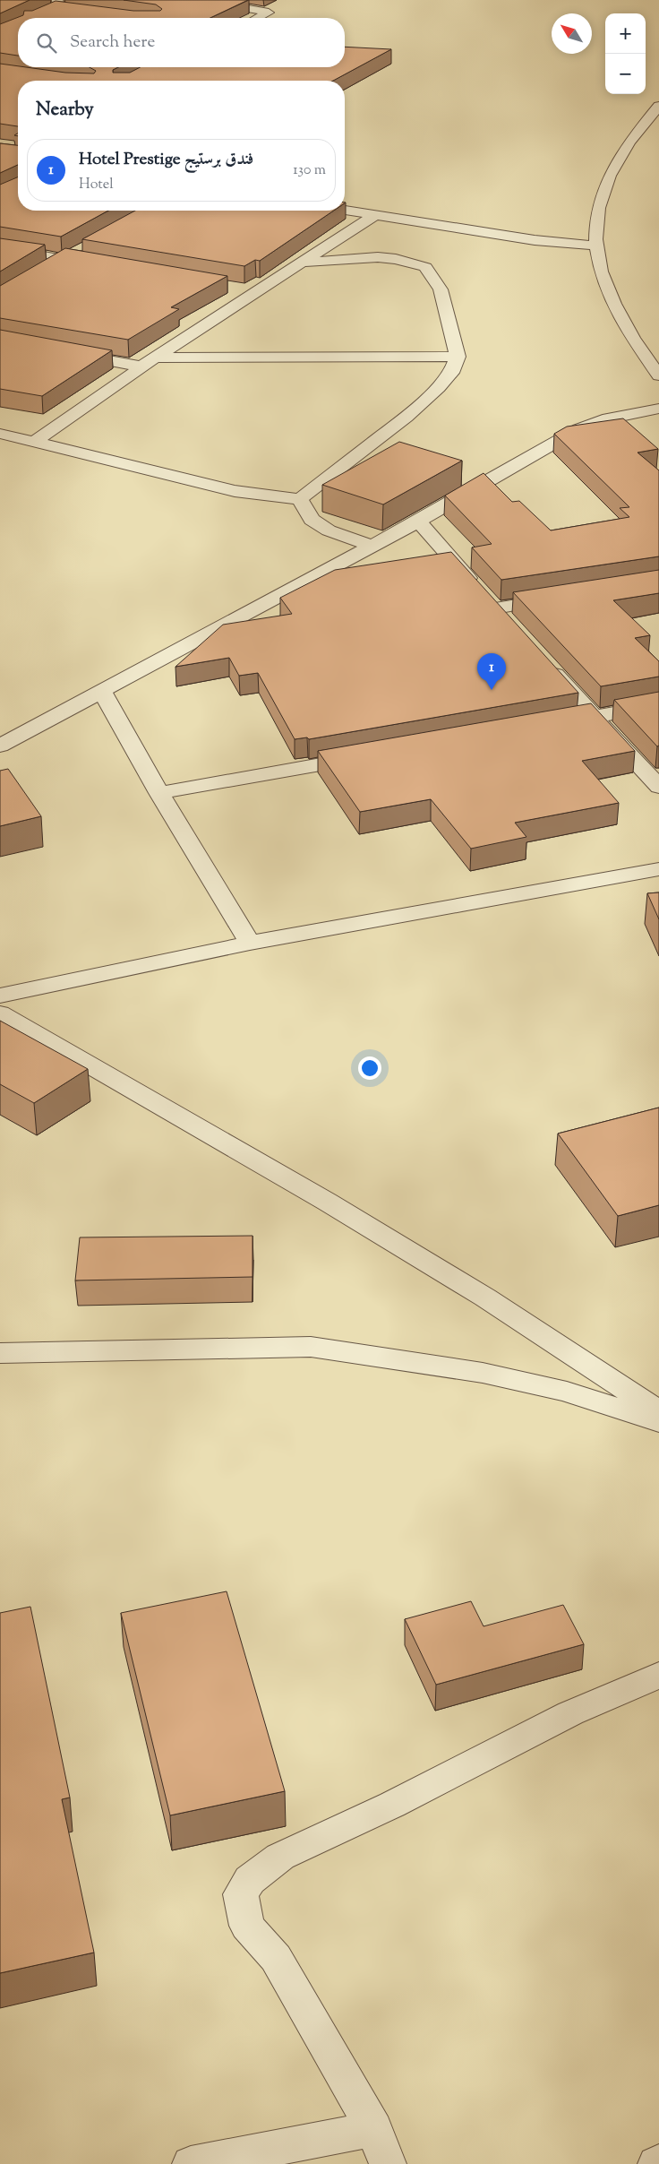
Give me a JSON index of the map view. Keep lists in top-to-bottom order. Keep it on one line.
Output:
{"north":"top left","page":{"map_buttons":["+","−"],"search":"Search here","heading":"Nearby","list":[{"mark":"1","name":"Hotel Prestige فندق برستيج","note":"Hotel","value":"130 m"}],"pins":"1"}}
